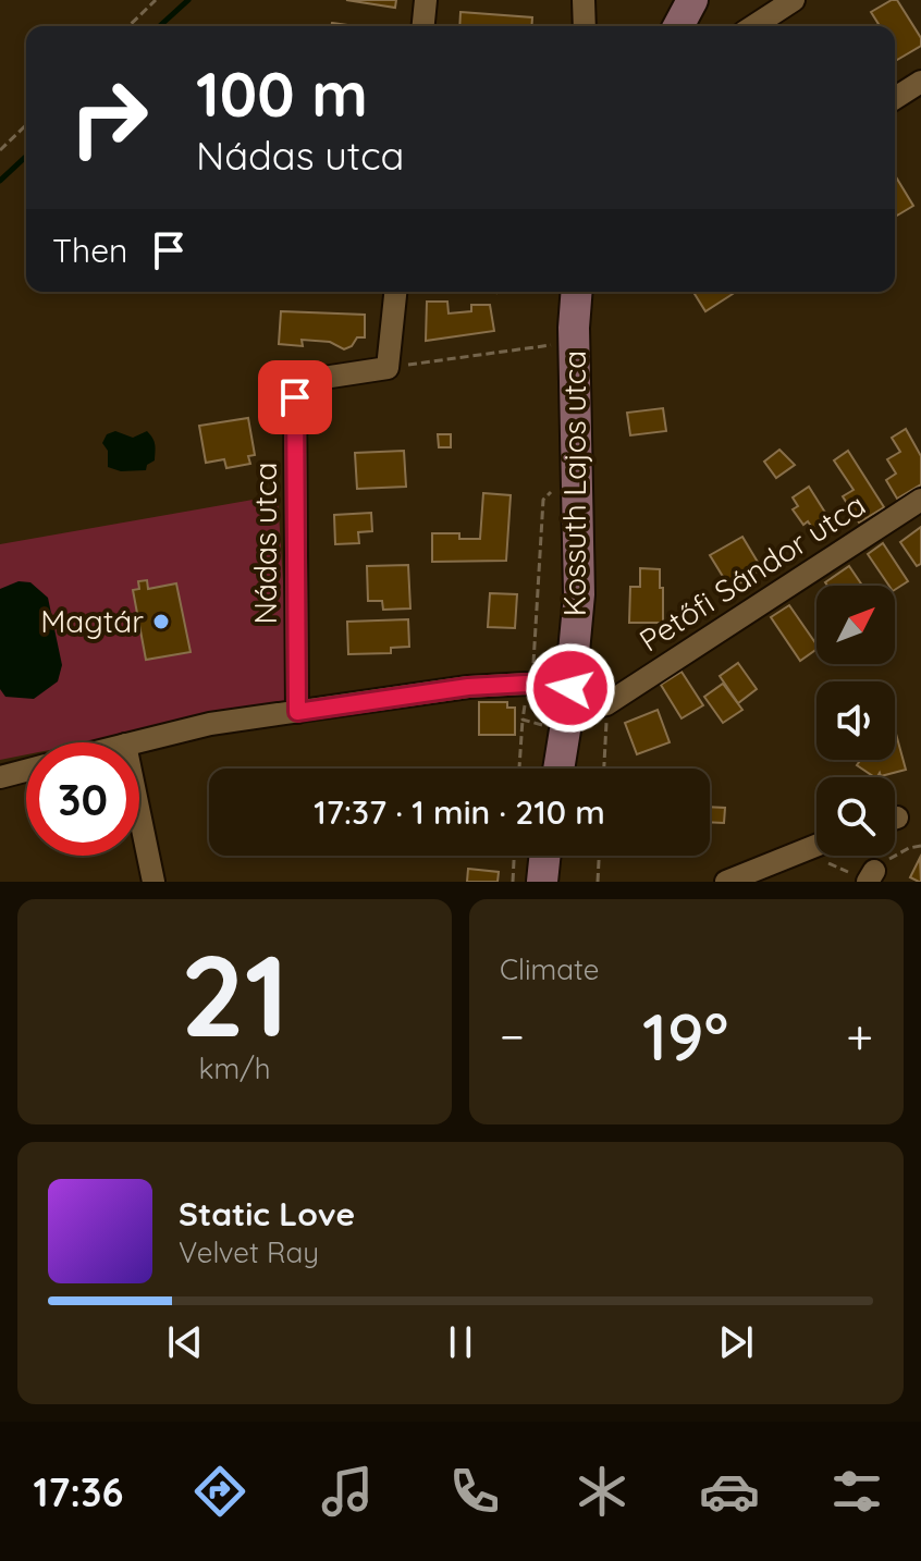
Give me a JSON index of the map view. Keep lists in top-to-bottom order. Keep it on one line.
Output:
{"streets":{"main road":["Kossuth Lajos utca"],"street":["Nádas utca","Petőfi Sándor utca"]},"crossings":[["Kossuth Lajos utca","Petőfi Sándor utca"],["Nádas utca","Petőfi Sándor utca"]],"places":["Magtár"],"north":"top right","page":{"turn":["100 m","Nádas utca"],"then":"Then","limit":"30","trip":"17:37 · 1 min · 210 m","tile":[["21","km/h"],"Climate"],"heat":["−","19°","+"],"song":["Static Love","Velvet Ray"],"tabs":"17:36"}}
